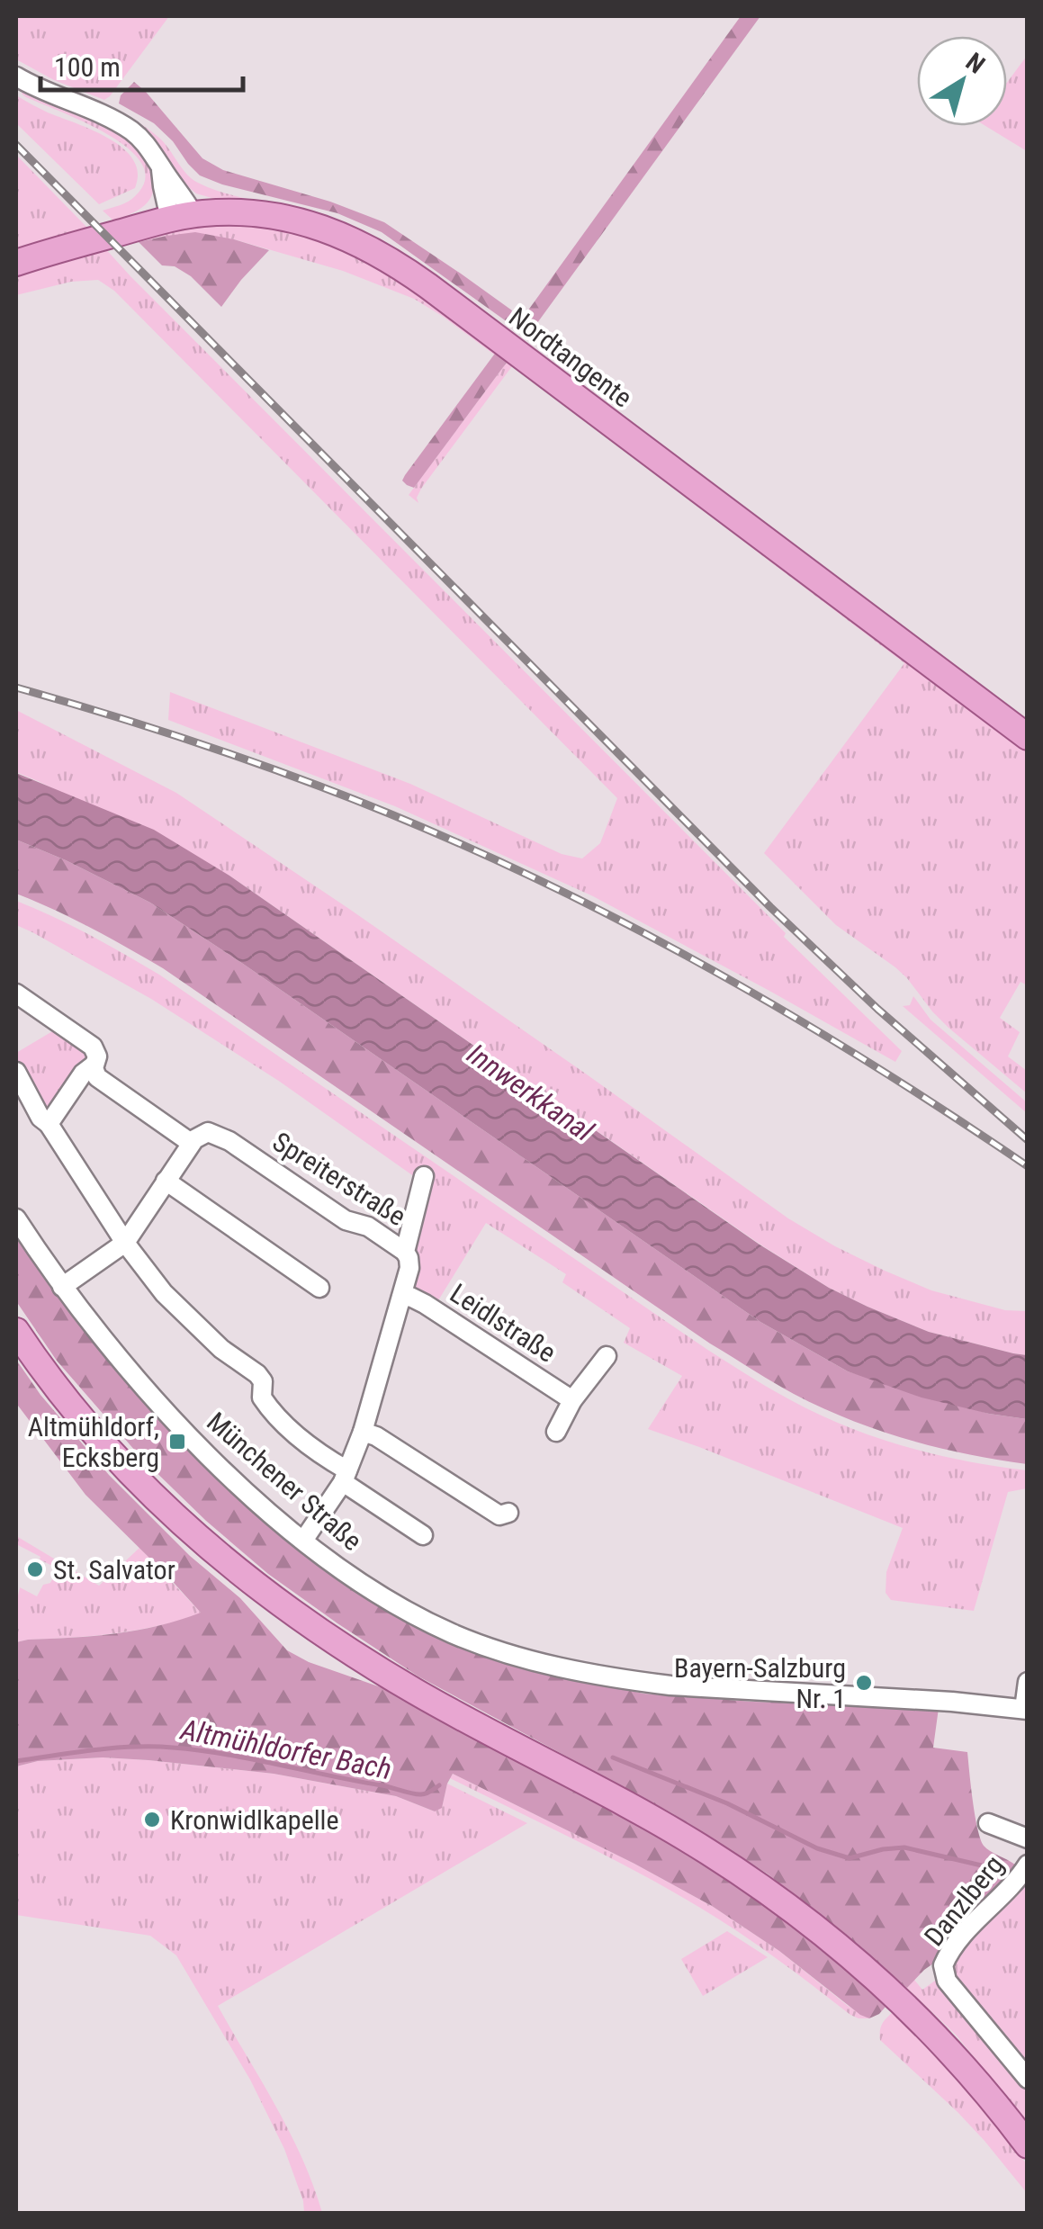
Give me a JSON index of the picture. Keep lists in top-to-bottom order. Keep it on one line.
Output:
{"streets":{"main road":["Nordtangente"],"street":["Spreiterstraße","Leidlstraße","Münchener Straße","Danzlberg"]},"crossings":[["Spreiterstraße","Leidlstraße"],["Spreiterstraße","Münchener Straße"]],"water":["Innwerkkanal","Altmühldorfer Bach"],"places":{"transit":["Altmühldorf, Ecksberg"],"other":["St. Salvator","Bayern-Salzburg Nr. 1","Kronwidlkapelle"]},"scale_bar":"100 m","north":"top right"}
